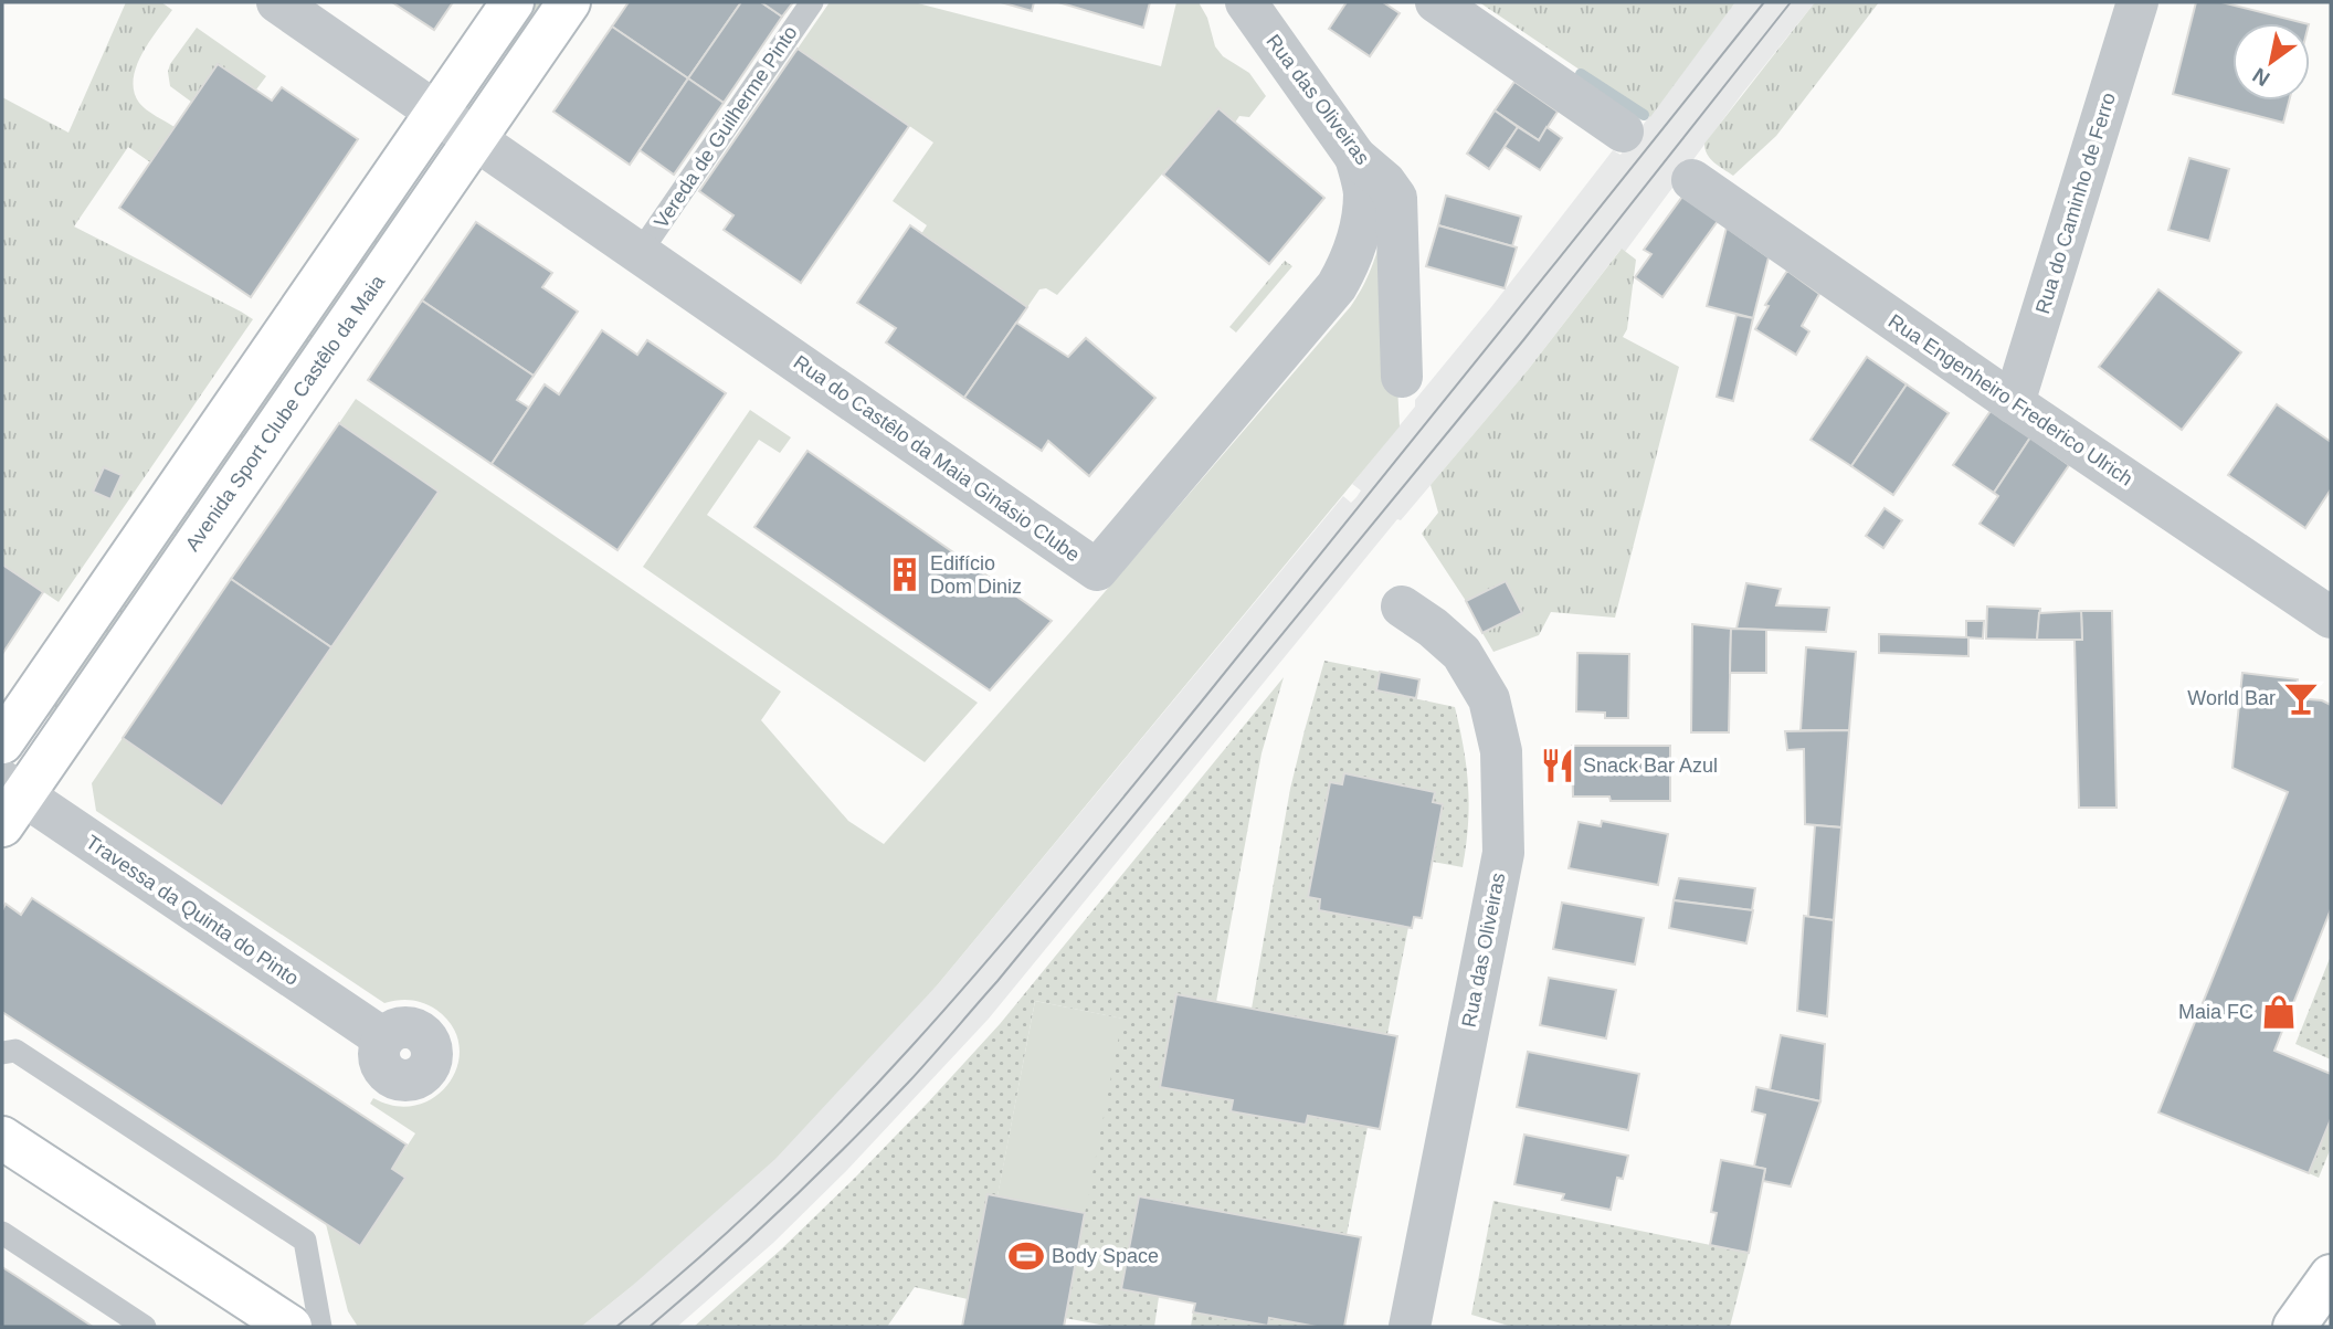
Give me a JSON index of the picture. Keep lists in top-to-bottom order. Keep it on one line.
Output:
{"streets":{"street":["Rua das Oliveiras","Rua do Caminho de Ferro","Rua Engenheiro Frederico Ulrich","Avenida Sport Clube Castêlo da Maia","Rua do Castêlo da Maia Ginásio Clube","Travessa da Quinta do Pinto"],"lane":["Vereda de Guilherme Pinto"]},"crossings":[["Rua das Oliveiras","Rua do Castêlo da Maia Ginásio Clube"],["Vereda de Guilherme Pinto","Rua do Castêlo da Maia Ginásio Clube"],["Rua do Caminho de Ferro","Rua Engenheiro Frederico Ulrich"],["Avenida Sport Clube Castêlo da Maia","Rua do Castêlo da Maia Ginásio Clube"],["Avenida Sport Clube Castêlo da Maia","Travessa da Quinta do Pinto"]],"places":{"building":["Edifício Dom Diniz"],"bar":["World Bar"],"restaurant":["Snack Bar Azul"],"shop":["Maia FC"],"sports":["Body Space"]},"north":"bottom left"}
